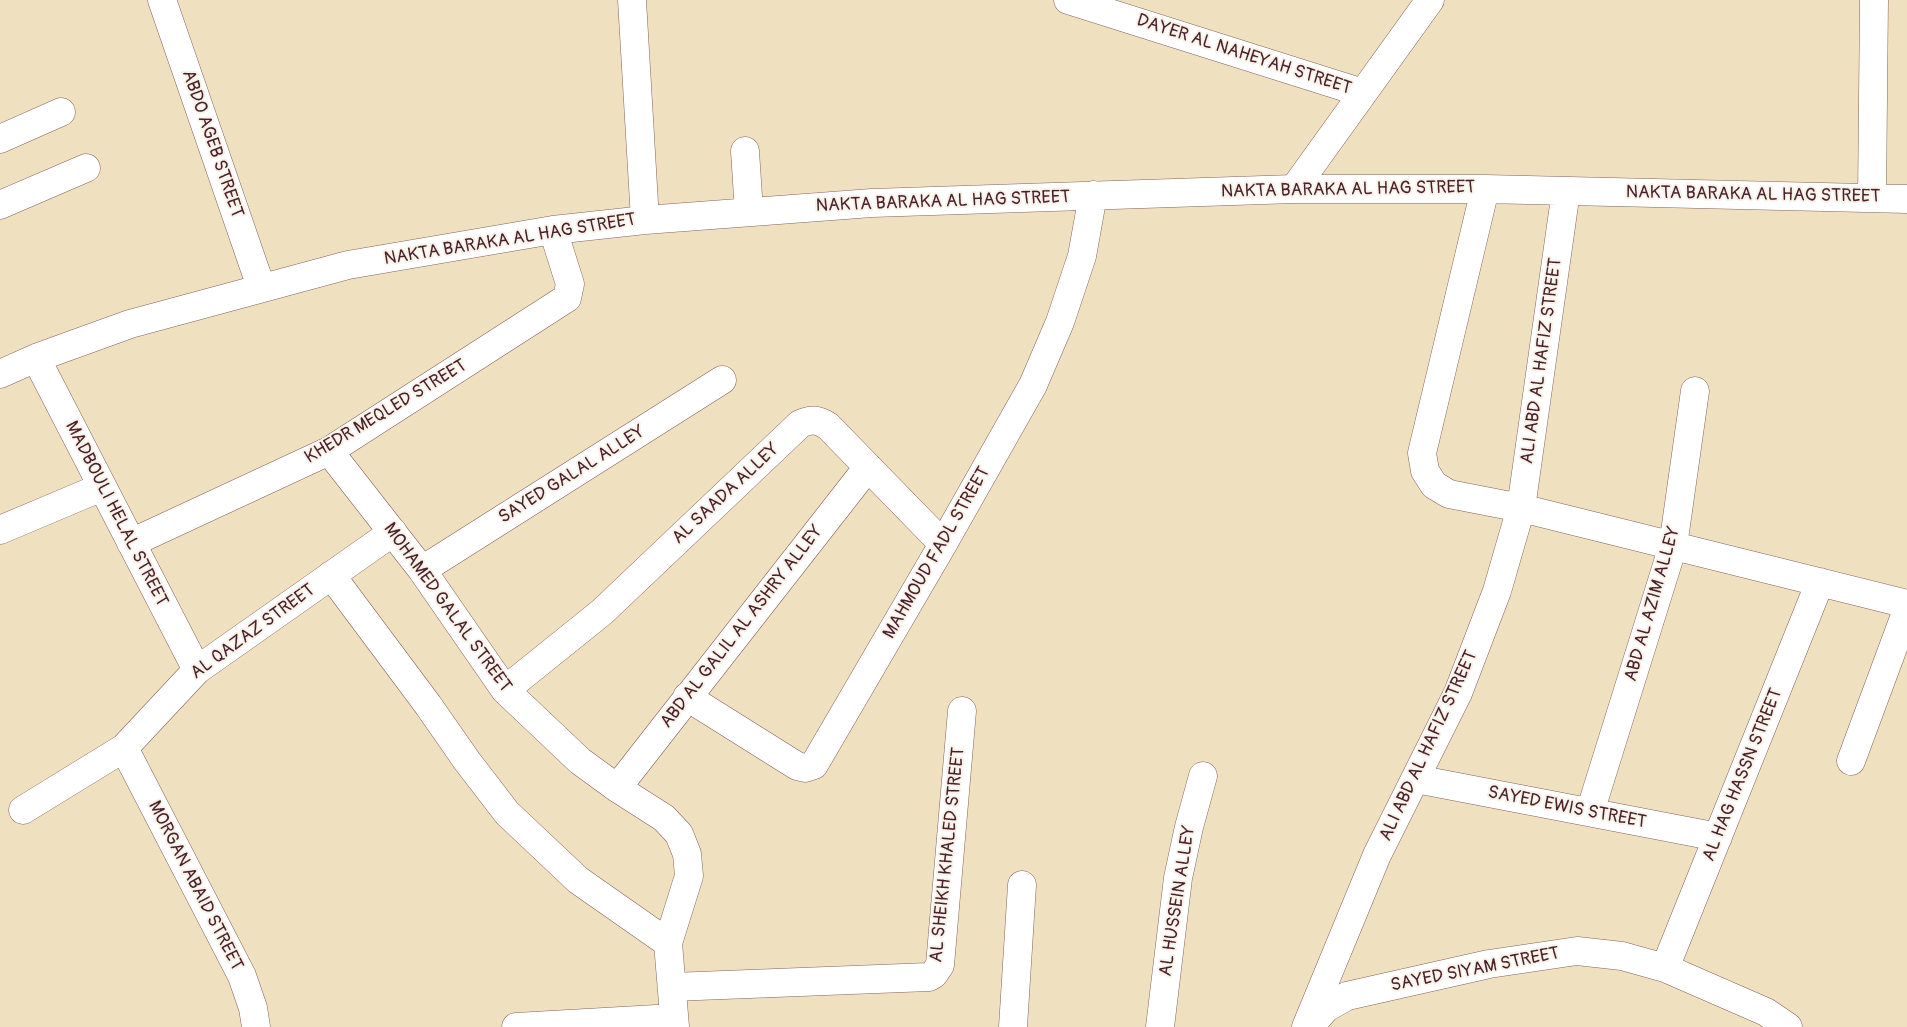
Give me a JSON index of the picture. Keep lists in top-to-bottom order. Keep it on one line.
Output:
{"streets":{"street":["DAYER AL NAHEYAH STREET","ABDO AGEB STREET","NAKTA BARAKA AL HAG STREET","ALI ABD AL HAFIZ STREET","KHEDR MEQLED STREET","SAYED GALAL ALLEY","AL SAADA ALLEY","MADBOULI HELAL STREET","MAHMOUD FADL STREET","ABD AL AZIM ALLEY","MOHAMED GALAL STREET","ABD AL GALIL AL ASHRY ALLEY","AL QAZAZ STREET","AL HAG HASSN STREET","SAYED EWIS STREET","AL SHEIKH KHALED STREET","MORGAN ABAID STREET","AL HUSSEIN ALLEY","SAYED SIYAM STREET"]},"crossings":[["ABDO AGEB STREET","NAKTA BARAKA AL HAG STREET"],["NAKTA BARAKA AL HAG STREET","ALI ABD AL HAFIZ STREET"],["NAKTA BARAKA AL HAG STREET","KHEDR MEQLED STREET"],["NAKTA BARAKA AL HAG STREET","MADBOULI HELAL STREET"],["NAKTA BARAKA AL HAG STREET","MAHMOUD FADL STREET"],["ALI ABD AL HAFIZ STREET","SAYED EWIS STREET"],["ALI ABD AL HAFIZ STREET","SAYED SIYAM STREET"],["KHEDR MEQLED STREET","MADBOULI HELAL STREET"],["KHEDR MEQLED STREET","MOHAMED GALAL STREET"],["SAYED GALAL ALLEY","MOHAMED GALAL STREET"],["AL SAADA ALLEY","MAHMOUD FADL STREET"],["AL SAADA ALLEY","MOHAMED GALAL STREET"],["AL SAADA ALLEY","ABD AL GALIL AL ASHRY ALLEY"],["MADBOULI HELAL STREET","AL QAZAZ STREET"],["MAHMOUD FADL STREET","ABD AL GALIL AL ASHRY ALLEY"],["ABD AL AZIM ALLEY","SAYED EWIS STREET"],["MOHAMED GALAL STREET","ABD AL GALIL AL ASHRY ALLEY"],["MOHAMED GALAL STREET","AL QAZAZ STREET"],["MOHAMED GALAL STREET","AL SHEIKH KHALED STREET"],["AL QAZAZ STREET","MORGAN ABAID STREET"],["AL HAG HASSN STREET","SAYED EWIS STREET"],["AL HAG HASSN STREET","SAYED SIYAM STREET"]]}
